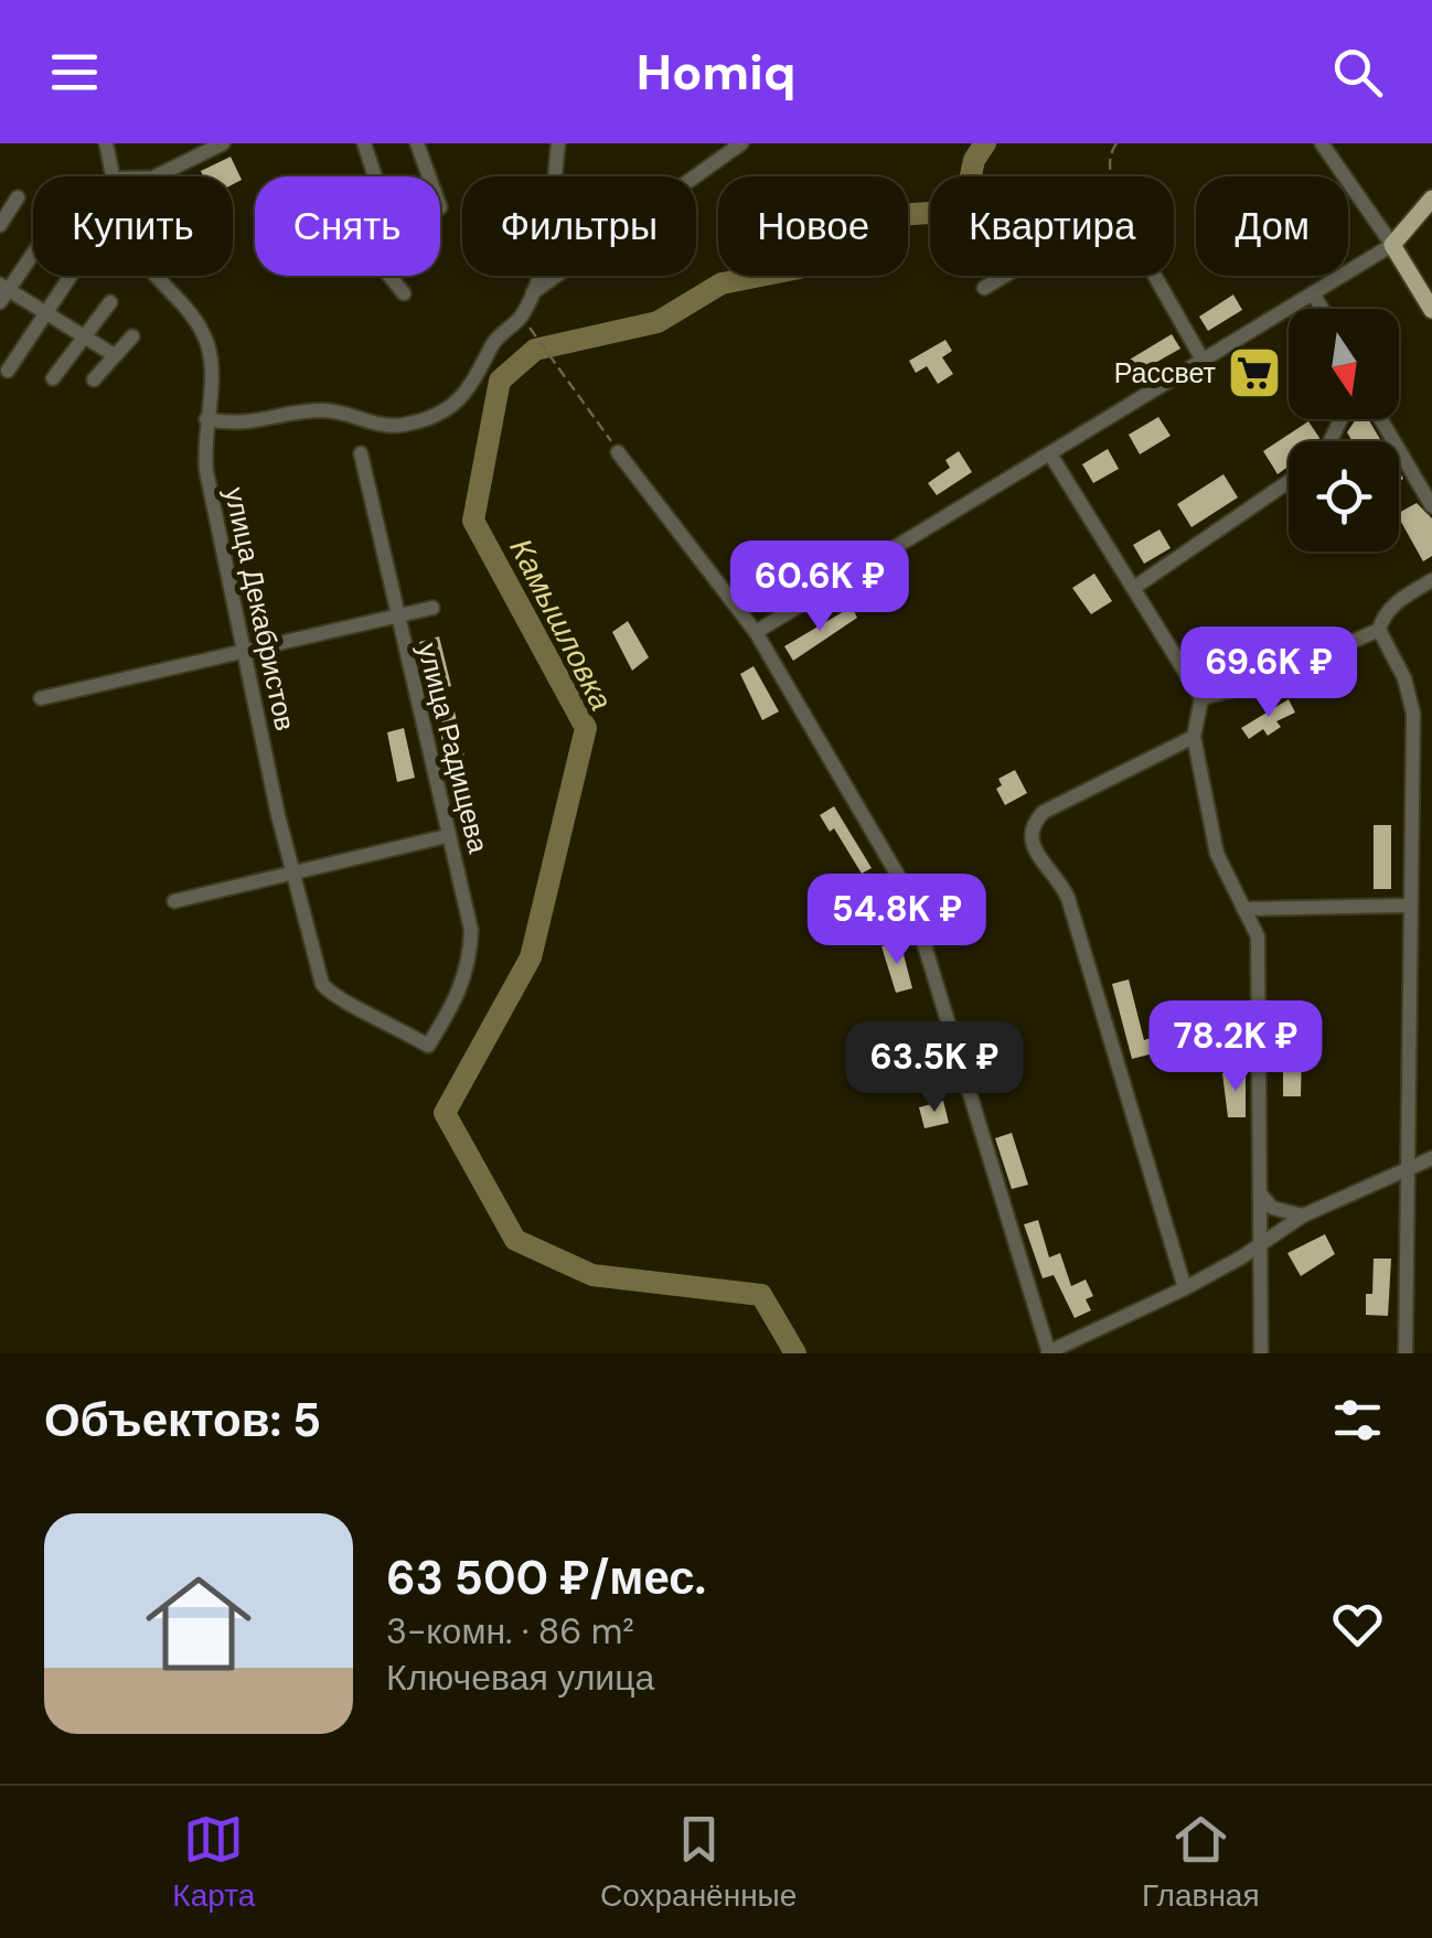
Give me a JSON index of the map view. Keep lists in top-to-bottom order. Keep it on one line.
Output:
{"streets":{"street":["улица Декабристов","улица Радищева"]},"crossings":[["улица Декабристов","улица Радищева"]],"water":["Камышловка"],"places":{"supermarket":["Рассвет"]},"north":"bottom","page":{"header":"Homiq","chip":["Купить","Снять","Фильтры","Новое","Квартира","Дом"],"price":["60.6K ₽","69.6K ₽","54.8K ₽","78.2K ₽","63.5K ₽"],"heading":"Объектов: 5","list":[{"name":"63 500 ₽/мес.","note":"3-комн. · 86 m² · Ключевая улица"}],"tabs":["Карта","Сохранённые","Главная"]}}
